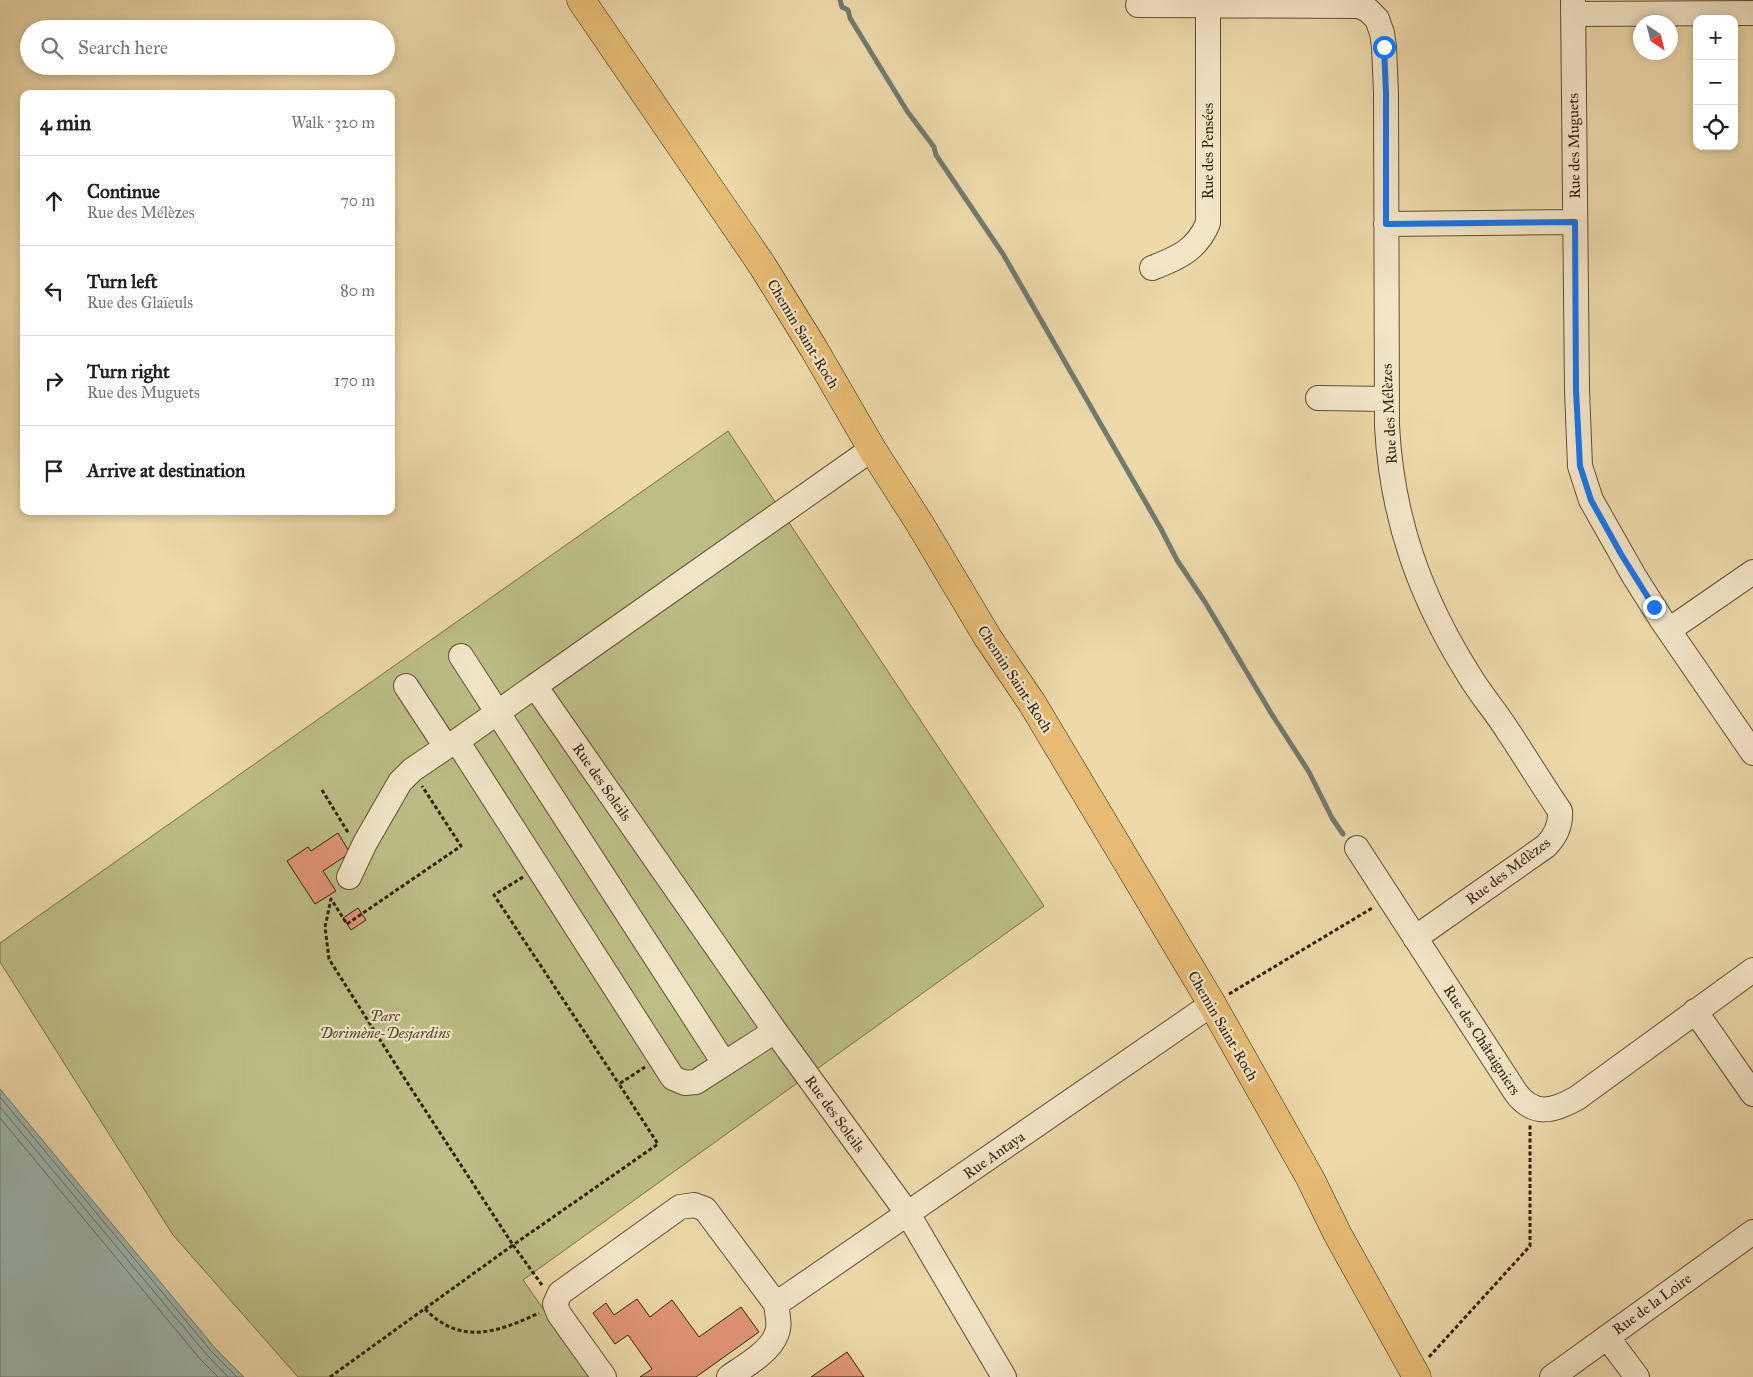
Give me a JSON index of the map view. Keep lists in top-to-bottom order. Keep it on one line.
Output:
{"streets":{"main road":["Chemin Saint-Roch"],"street":["Rue des Muguets","Rue des Pensées","Rue des Mélèzes","Rue des Soleils","Rue des Châtaigniers","Rue Antaya","Rue de la Loire"]},"crossings":[["Rue des Pensées","Rue des Mélèzes"],["Chemin Saint-Roch","Rue Antaya"],["Rue des Mélèzes","Rue des Châtaigniers"],["Rue des Soleils","Rue Antaya"]],"parks":["Parc Dorimène-Desjardins"],"north":"bottom right","page":{"map_buttons":["+","−"],"search":"Search here","heading":["4 min","Walk · 320 m"],"list":[["Continue","Rue des Mélèzes","70 m"],["Turn left","Rue des Glaïeuls","80 m"],["Turn right","Rue des Muguets","170 m"],"Arrive at destination"]}}
